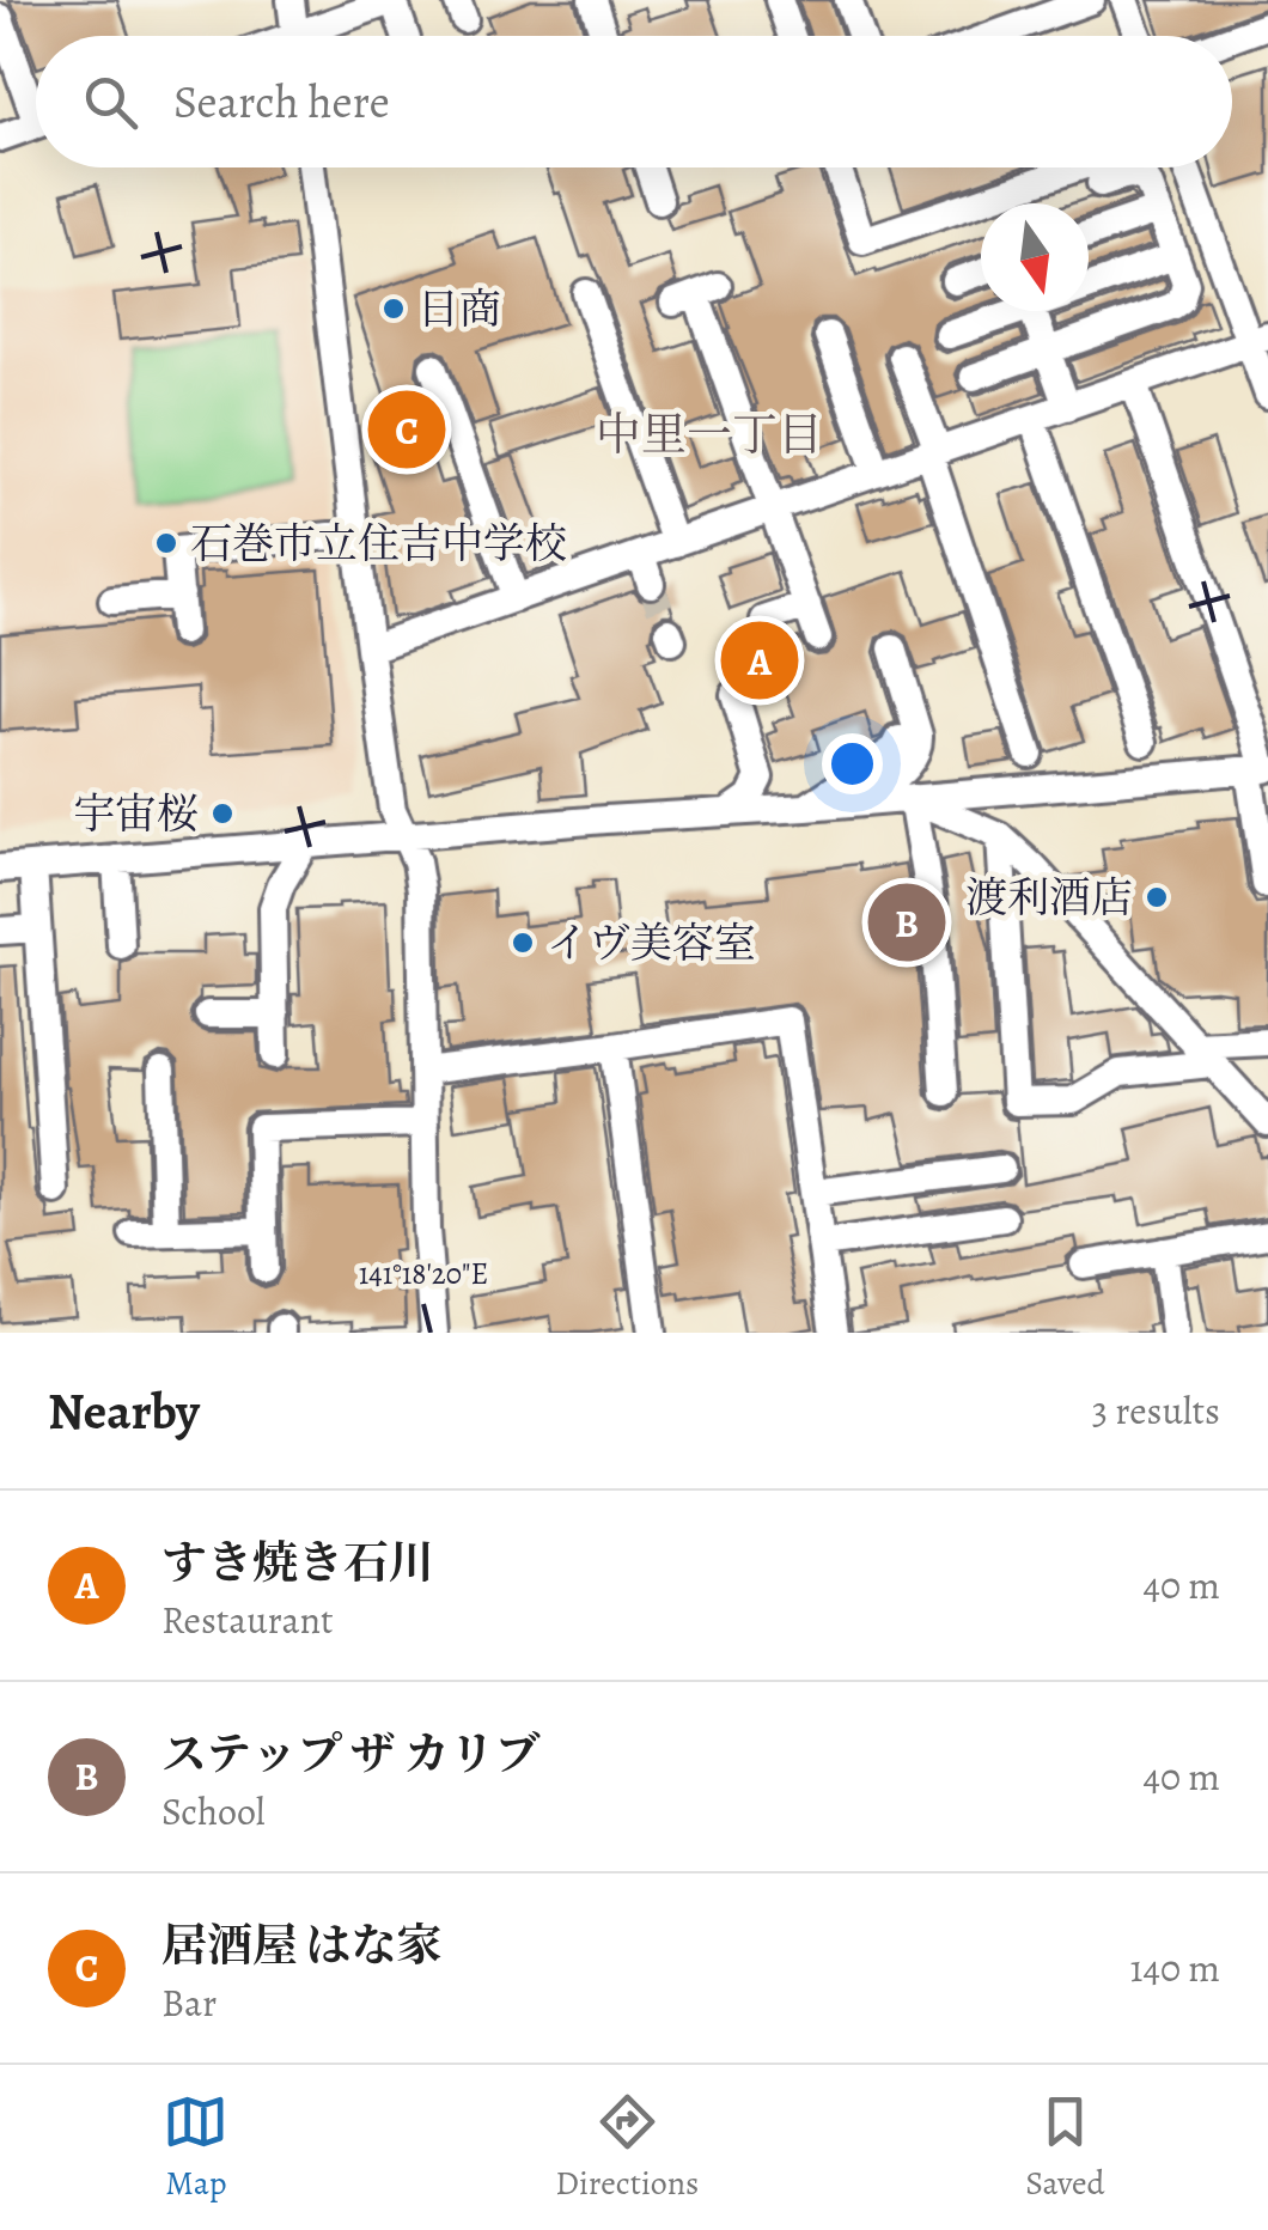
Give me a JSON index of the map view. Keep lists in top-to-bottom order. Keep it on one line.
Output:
{"districts":["中里一丁目"],"places":["日商","石巻市立住吉中学校","宇宙桜","渡利酒店","イヴ美容室"],"north":"bottom","page":{"search":"Search here","pins":["C","A","B"],"heading":["Nearby","3 results"],"list":[{"mark":"A","name":"すき焼き石川","note":"Restaurant","value":"40 m"},{"mark":"B","name":"ステップ ザ カリブ","note":"School","value":"40 m"},{"mark":"C","name":"居酒屋 はな家","note":"Bar","value":"140 m"}],"nav":["Map","Directions","Saved"]},"coordinates":["141°18'20\"E"]}
